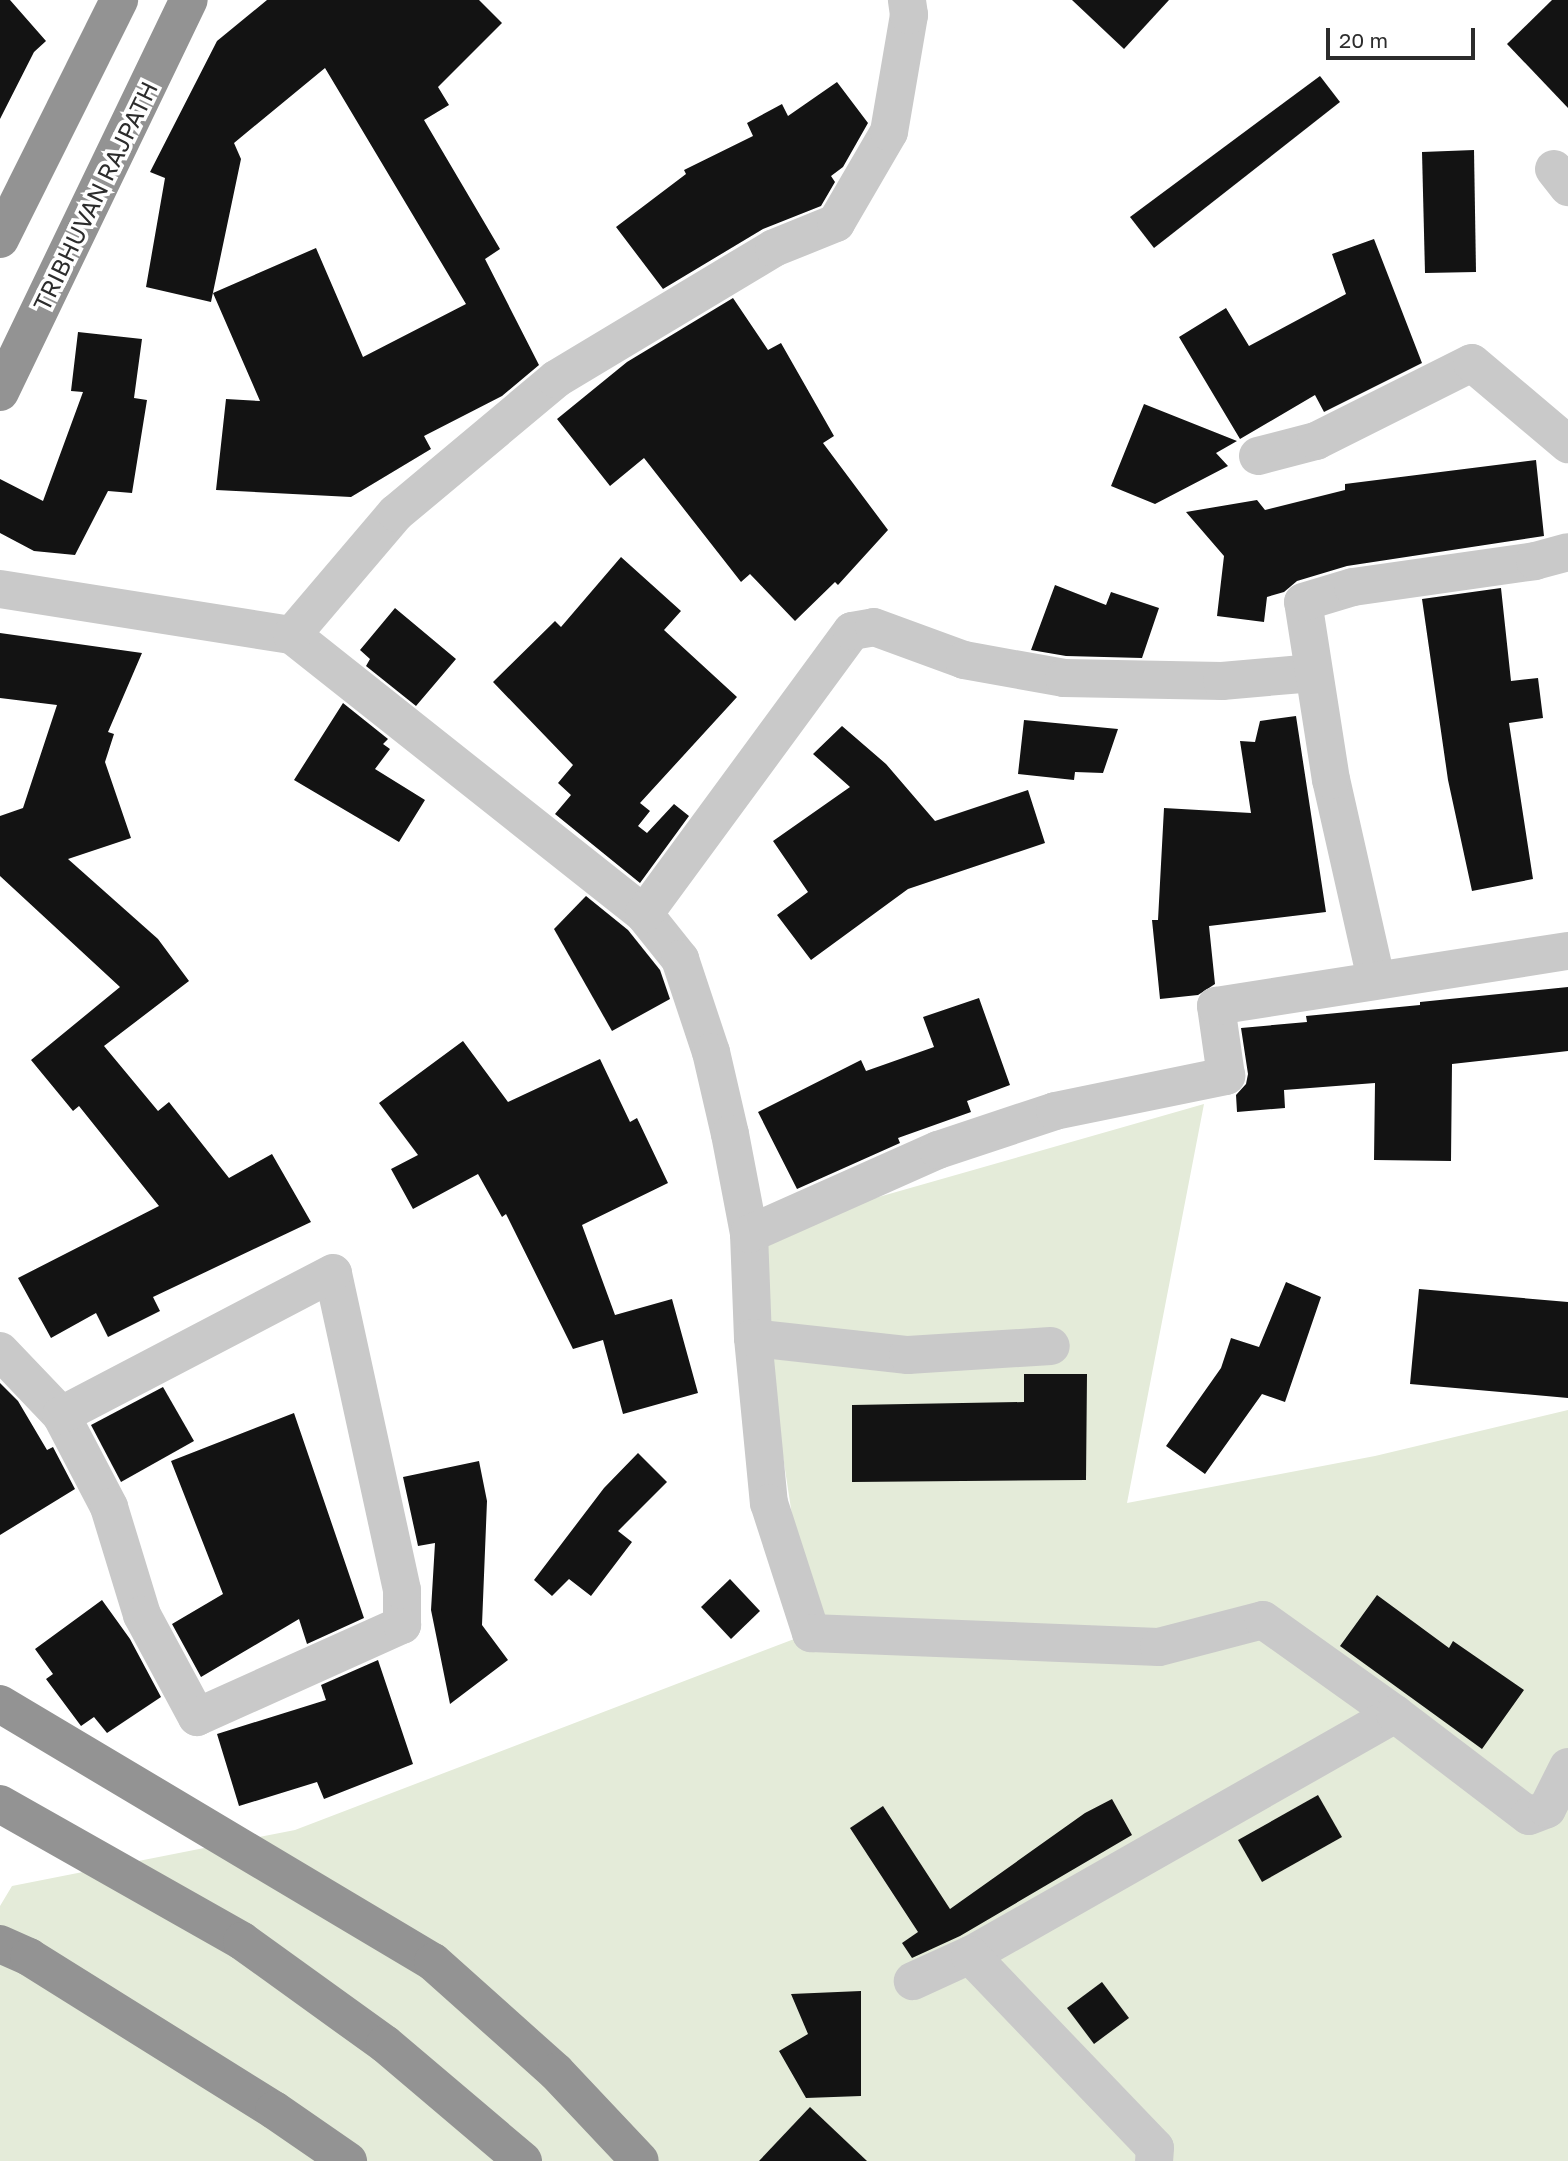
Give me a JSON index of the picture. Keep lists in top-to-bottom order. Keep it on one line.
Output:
{"streets":{"highway":["TRIBHUVAN RAJPATH"]},"scale_bar":"20 m"}
